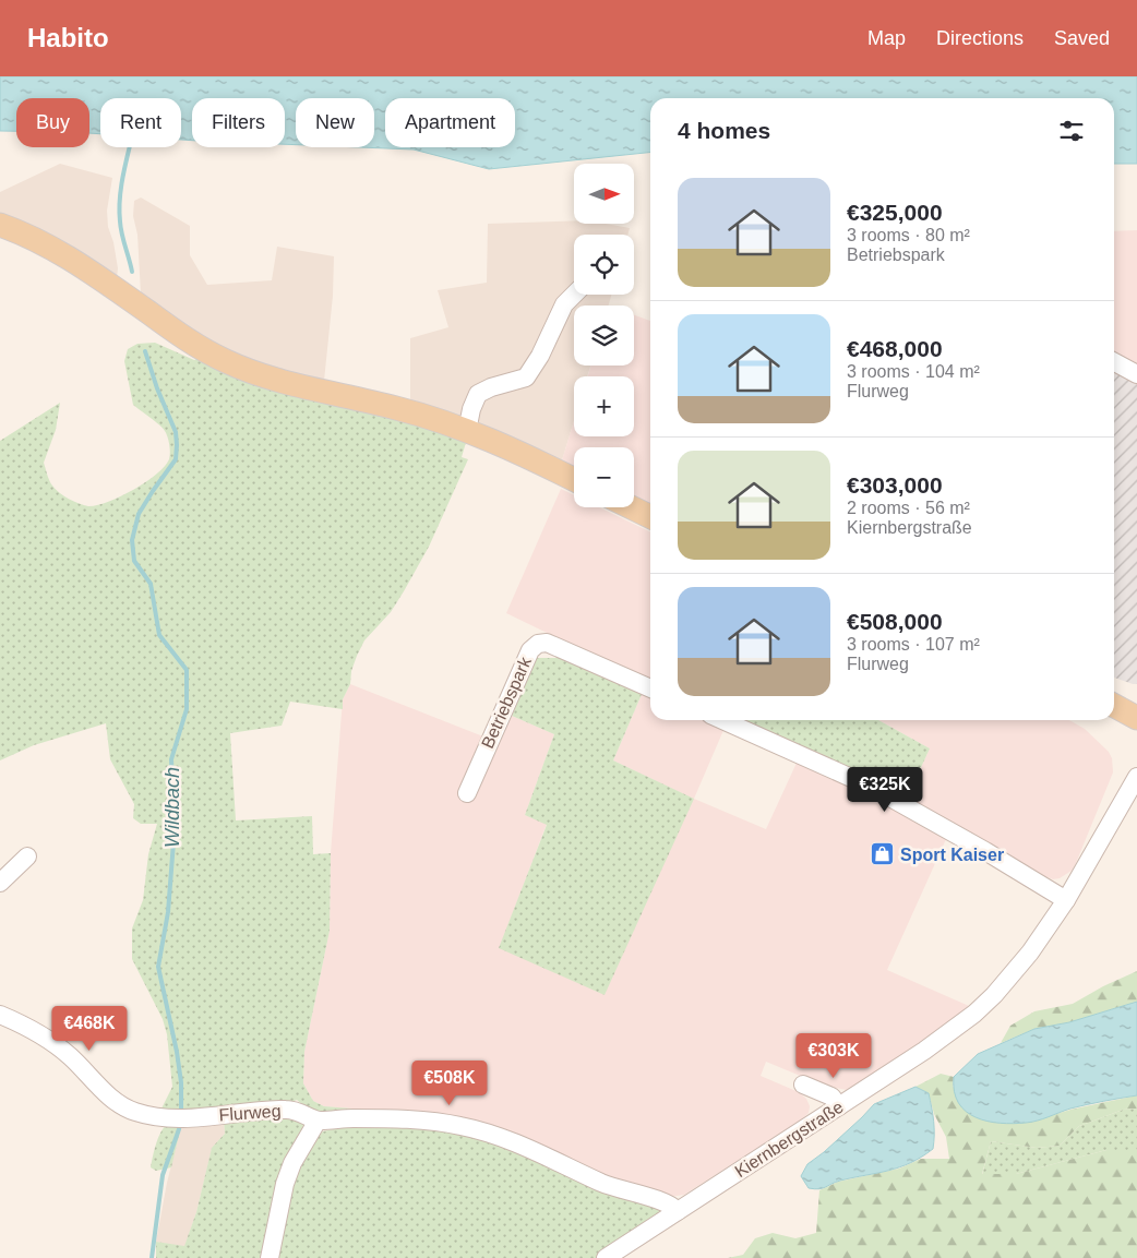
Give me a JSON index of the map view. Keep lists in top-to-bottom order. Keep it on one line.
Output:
{"streets":{"street":["Betriebspark","Flurweg","Kiernbergstraße"]},"crossings":[["Flurweg","Kiernbergstraße"]],"water":["Wildbach"],"places":{"shop":["Sport Kaiser"]},"north":"right","page":{"header":"Habito","nav":["Map","Directions","Saved"],"chip":["Buy","Rent","Filters","New","Apartment"],"heading":"4 homes","map_buttons":["+","−"],"list":[{"name":"€325,000","note":"3 rooms · 80 m² · Betriebspark"},{"name":"€468,000","note":"3 rooms · 104 m² · Flurweg"},{"name":"€303,000","note":"2 rooms · 56 m² · Kiernbergstraße"},{"name":"€508,000","note":"3 rooms · 107 m² · Flurweg"}],"price":["€325K","€468K","€303K","€508K"]}}
